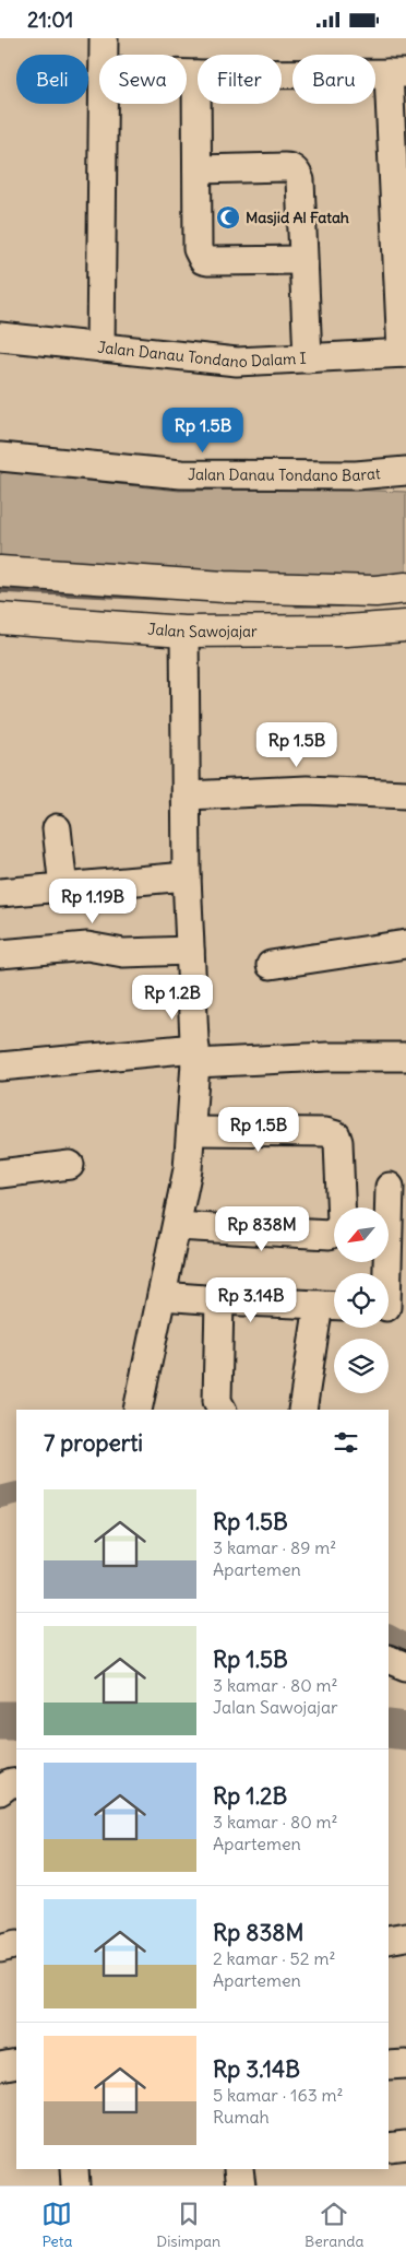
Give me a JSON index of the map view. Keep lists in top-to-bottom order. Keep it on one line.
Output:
{"streets":{"main road":["Jalan Sawojajar"],"street":["Jalan Danau Tondano Dalam I","Jalan Danau Tondano Barat"]},"places":{"mosque":["Masjid Al Fatah"]},"north":"bottom left","page":{"status":"21:01","chip":["Beli","Sewa","Filter","Baru"],"price":["Rp 1.5B","Rp 1.5B","Rp 1.19B","Rp 1.2B","Rp 1.5B","Rp 838M","Rp 3.14B"],"heading":"7 properti","list":[{"name":"Rp 1.5B","note":"3 kamar · 89 m² · Apartemen"},{"name":"Rp 1.5B","note":"3 kamar · 80 m² · Jalan Sawojajar"},{"name":"Rp 1.2B","note":"3 kamar · 80 m² · Apartemen"},{"name":"Rp 838M","note":"2 kamar · 52 m² · Apartemen"},{"name":"Rp 3.14B","note":"5 kamar · 163 m² · Rumah"}],"tabs":["Peta","Disimpan","Beranda"]}}
